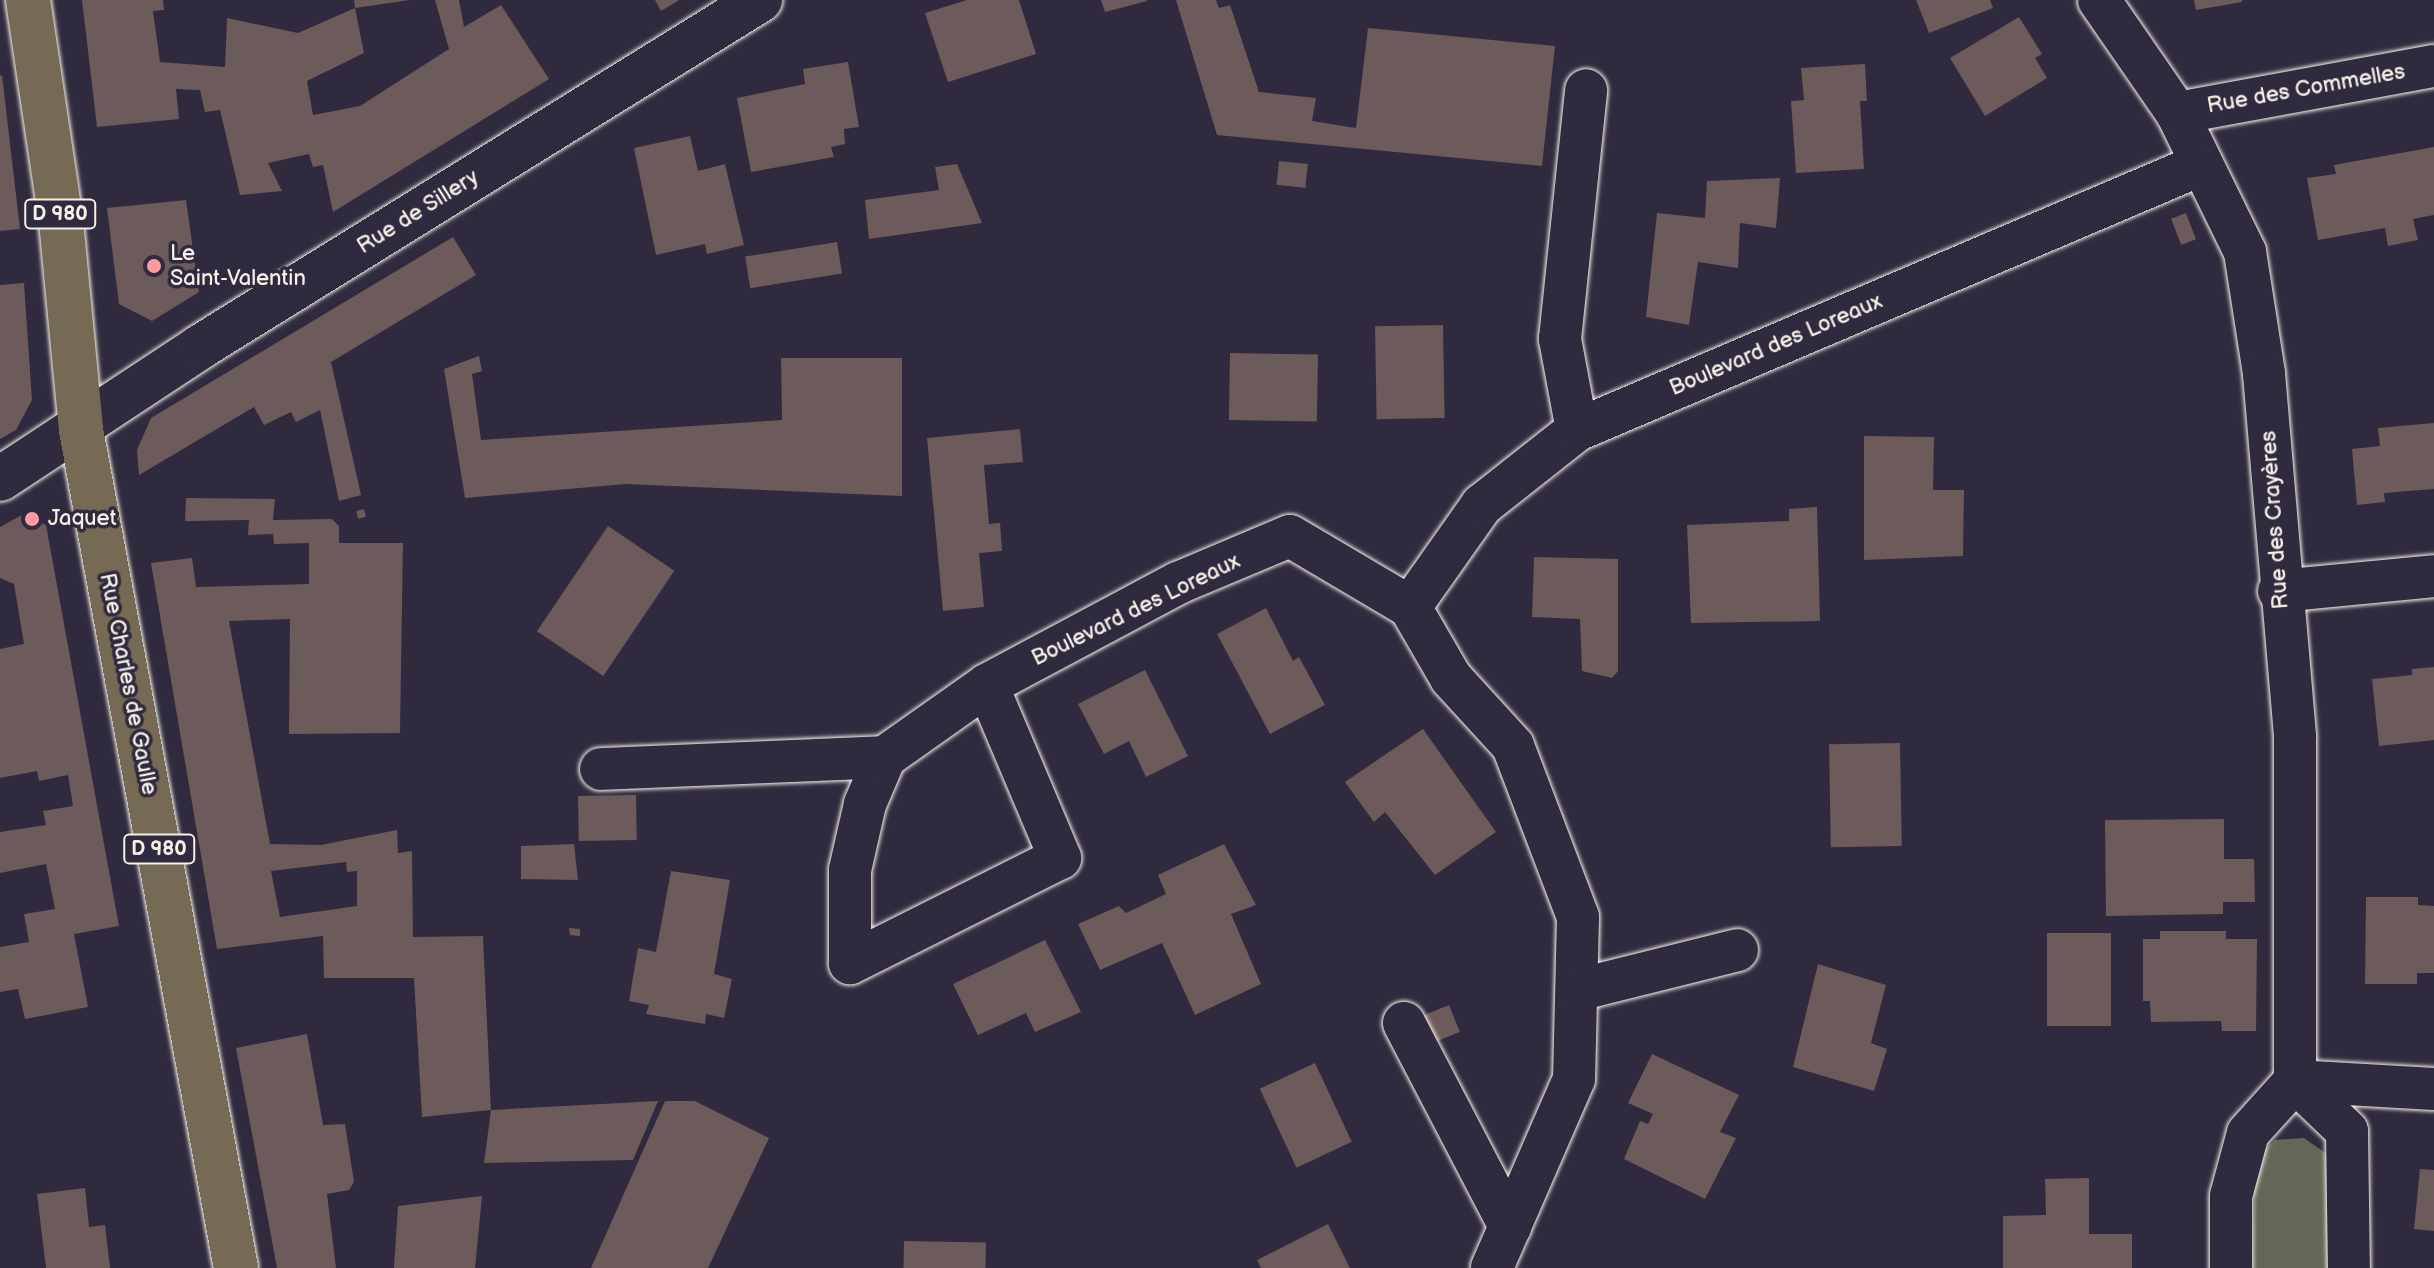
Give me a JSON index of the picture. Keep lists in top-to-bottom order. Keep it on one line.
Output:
{"streets":{"main road":["D 980","Rue Charles de Gaulle"],"street":["Rue des Commelles","Rue de Sillery","Boulevard des Loreaux","Rue des Crayères"]},"crossings":[["Rue des Commelles","Rue des Crayères"],["Rue de Sillery","D 980"],["Rue de Sillery","Rue Charles de Gaulle"],["D 980","Rue Charles de Gaulle"],["Boulevard des Loreaux","Rue des Crayères"]],"places":["Le Saint-Valentin","Jaquet"]}
